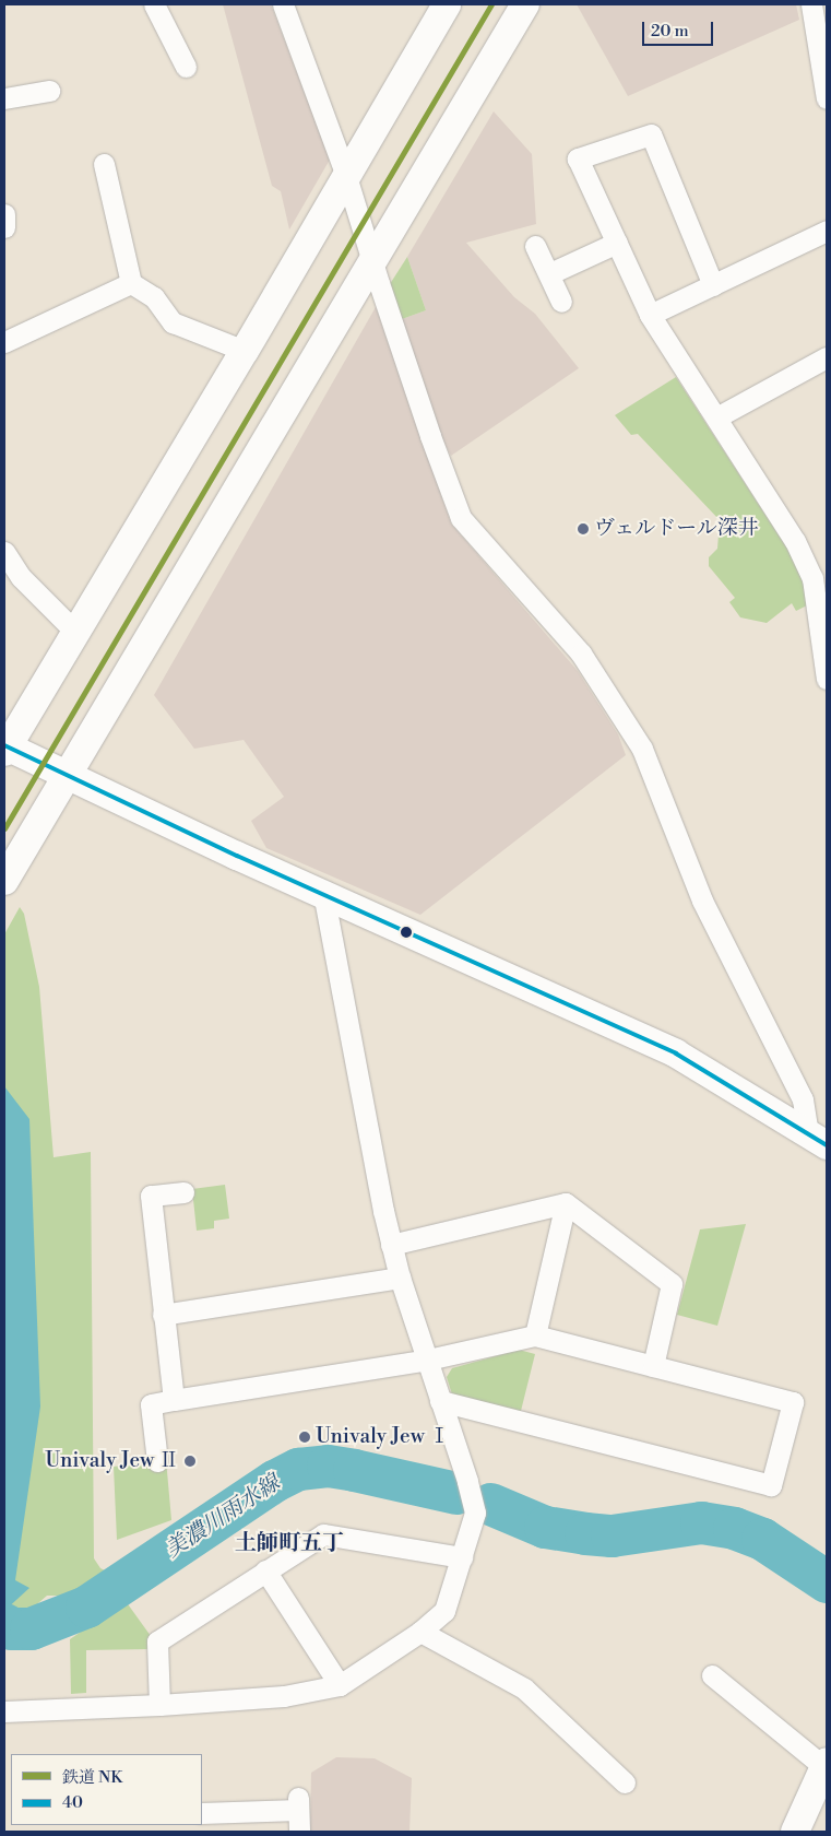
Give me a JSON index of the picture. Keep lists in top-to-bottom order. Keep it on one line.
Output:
{"districts":["土師町五丁"],"water":["美濃川雨水線"],"places":["ヴェルドール深井","Univaly Jew Ⅰ","Univaly Jew Ⅱ"],"lines":["rail line NK","transit line 40"],"legend":["鉄道 NK","40"],"scale_bar":"20 m"}
